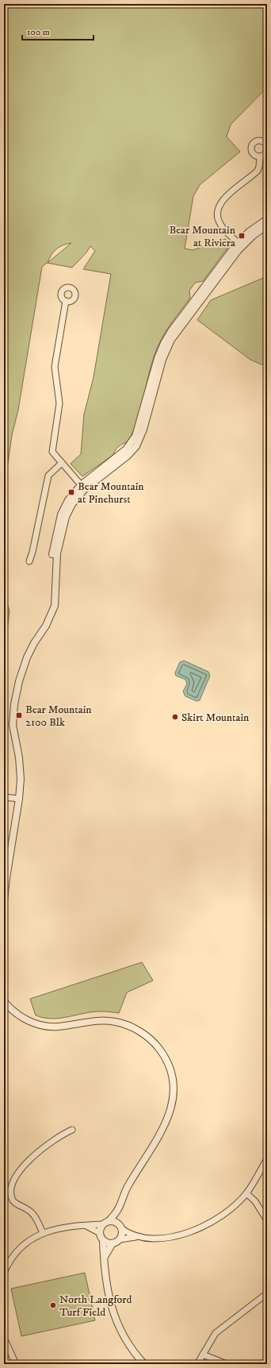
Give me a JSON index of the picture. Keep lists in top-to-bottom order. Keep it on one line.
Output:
{"places":{"transit":["Bear Mountain at Riviera","Bear Mountain at Pinehurst","Bear Mountain 2100 Blk"],"other":["Skirt Mountain","North Langford Turf Field"]},"scale_bar":"100 m"}
